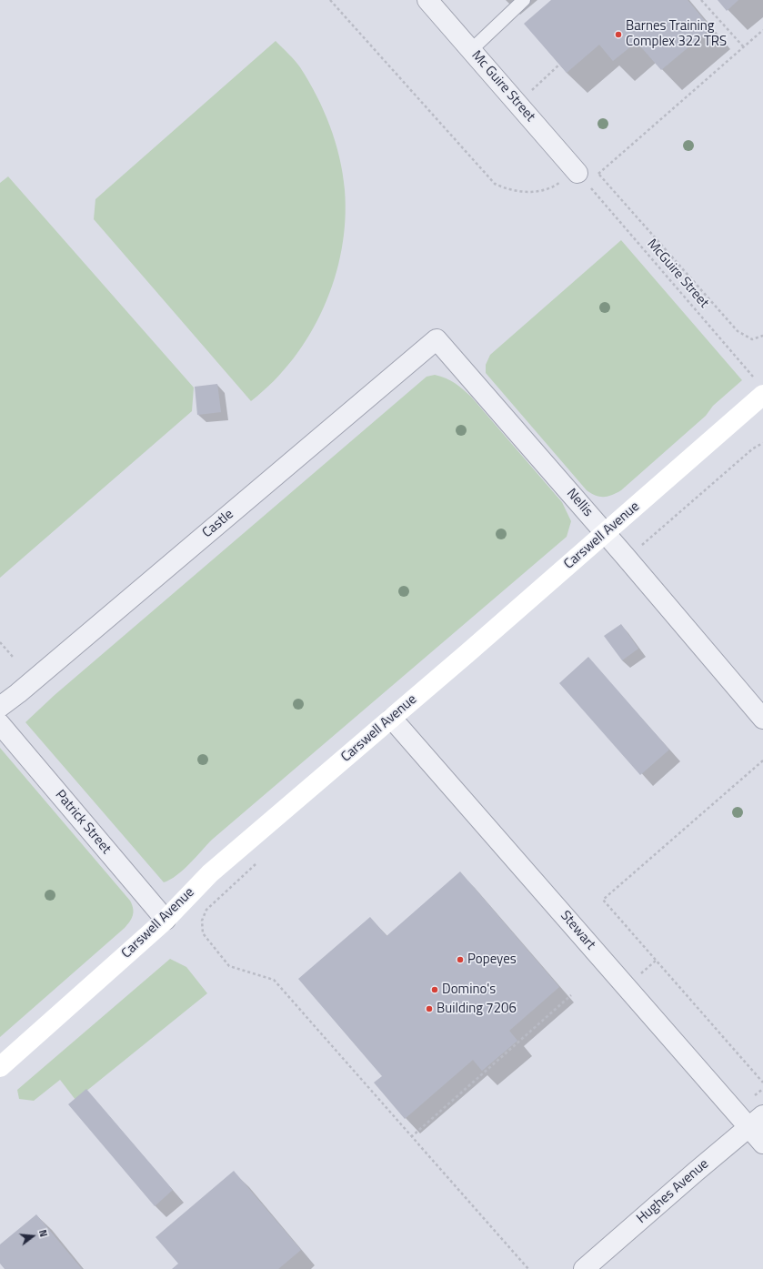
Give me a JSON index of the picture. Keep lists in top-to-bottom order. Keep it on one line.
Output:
{"streets":{"street":["Mc Guire Street","Nellis","Castle","Carswell Avenue","Patrick Street","Stewart","Hughes Avenue"],"path":["McGuire Street"]},"crossings":[["Mc Guire Street","McGuire Street"],["Nellis","Castle"],["Nellis","Carswell Avenue"],["Carswell Avenue","Patrick Street"],["Carswell Avenue","Stewart"],["Stewart","Hughes Avenue"]],"places":["Barnes Training Complex 322 TRS","Popeyes","Domino's","Building 7206"],"north":"right"}
